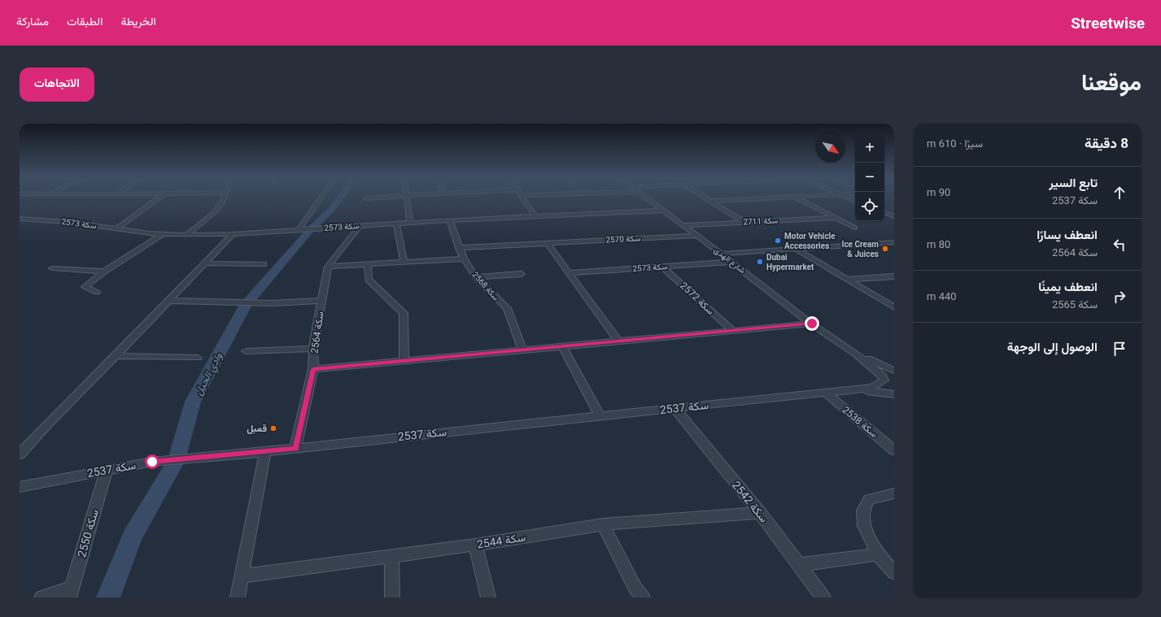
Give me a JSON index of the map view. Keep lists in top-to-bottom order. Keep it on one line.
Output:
{"streets":{"street":["سكة 2711","سكة 2573","سكة 2570","شارع الهدى","سكة 2568","سكة 2572","سكة 2564","سكة 2537","سكة 2538","سكة 2542","سكة 2550","سكة 2544"]},"crossings":[["سكة 2711","شارع الهدى"],["سكة 2573","شارع الهدى"],["سكة 2573","سكة 2568"],["سكة 2573","سكة 2572"],["سكة 2573","سكة 2564"],["سكة 2570","شارع الهدى"],["سكة 2570","سكة 2568"],["شارع الهدى","سكة 2537"],["سكة 2564","سكة 2537"],["سكة 2537","سكة 2538"],["سكة 2537","سكة 2542"],["سكة 2537","سكة 2550"],["سكة 2542","سكة 2544"]],"water":["وادي الحيل"],"places":["Motor Vehicle Accessories","Ice Cream & Juices","Dubai Hypermarket","قمبل"],"north":"bottom right","page":{"header":"Streetwise","nav":["الخريطة","الطبقات","مشاركة"],"title":"موقعنا","buttons":"الاتجاهات","heading":["8 دقيقة","سيرًا · 610 m"],"map_buttons":["+","−"],"list":[["تابع السير","سكة 2537","90 m"],["انعطف يسارًا","سكة 2564","80 m"],["انعطف يمينًا","سكة 2565","440 m"],"الوصول إلى الوجهة"]}}
